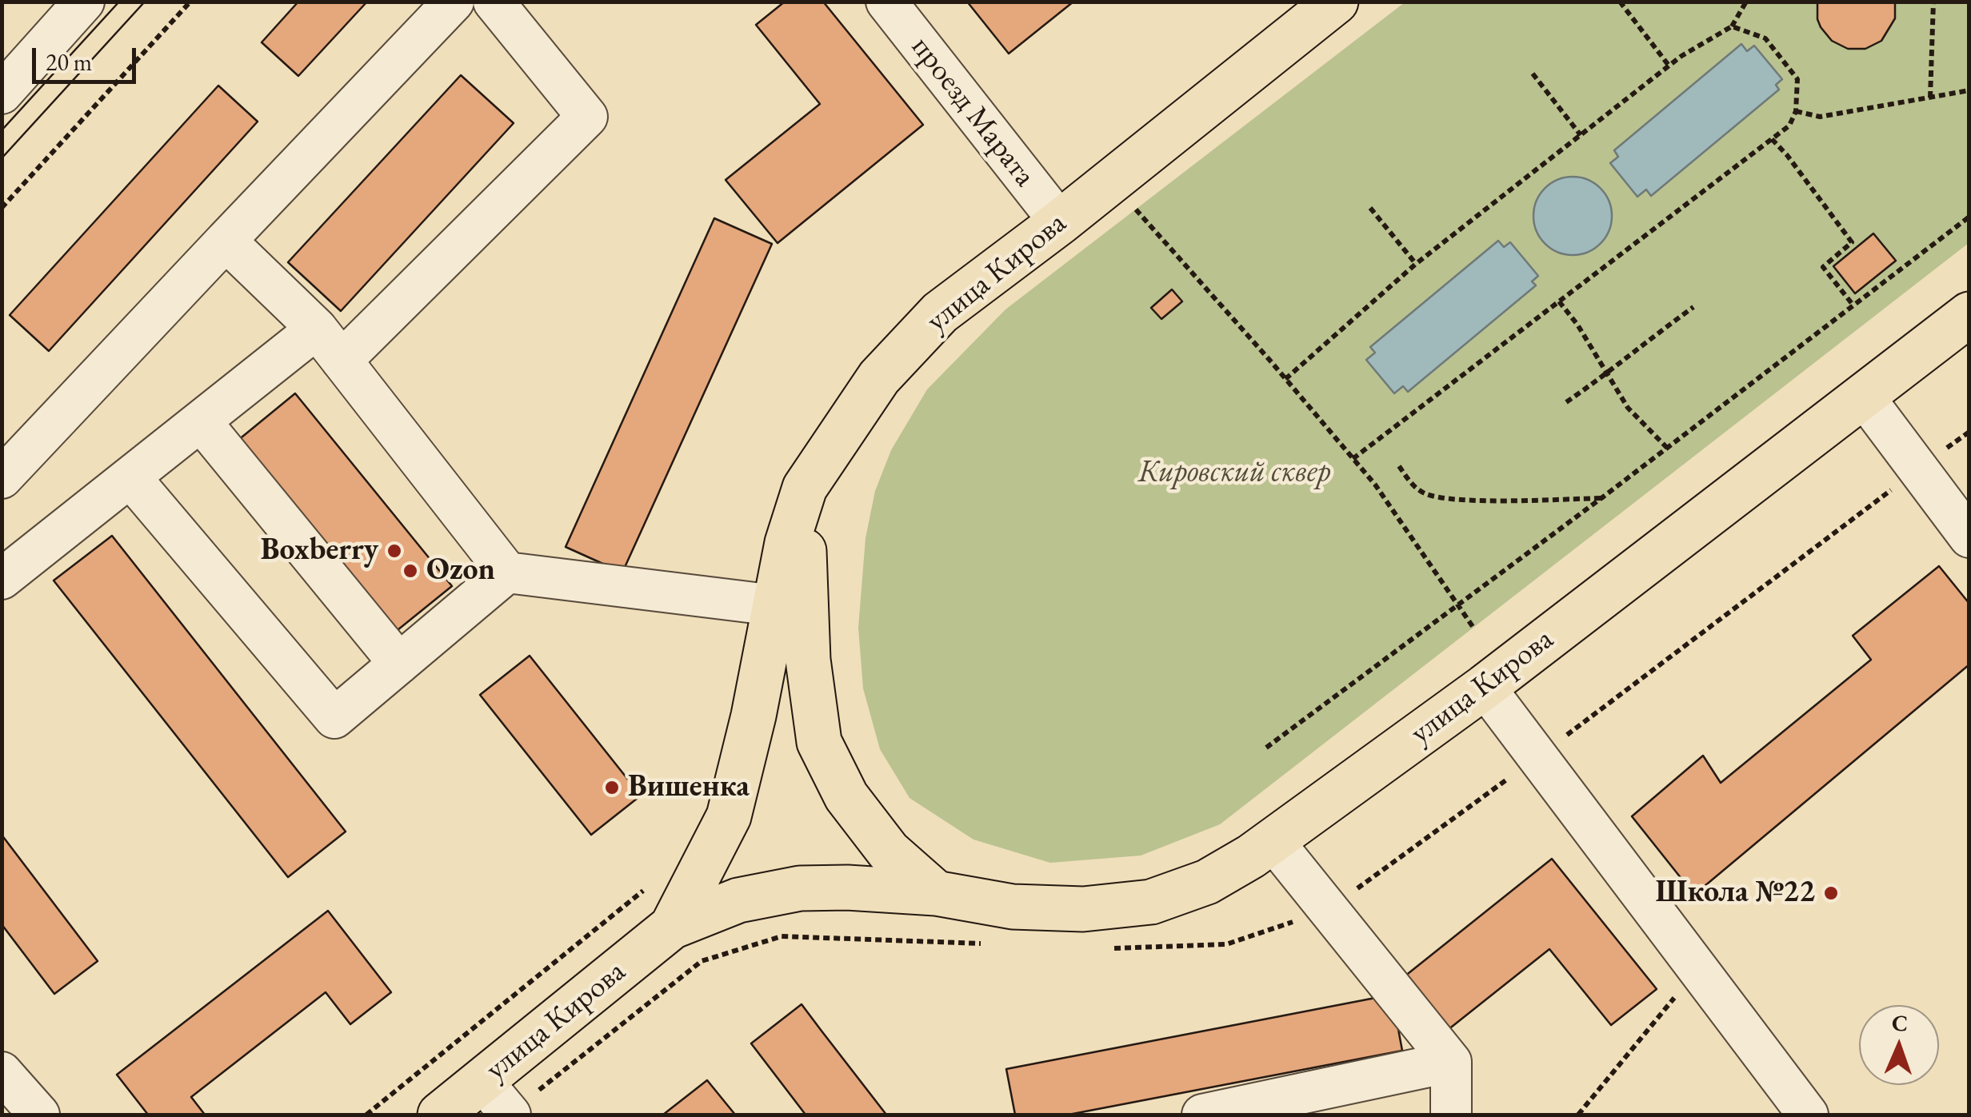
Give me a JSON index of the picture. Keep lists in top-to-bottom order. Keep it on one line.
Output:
{"streets":{"main road":["улица Кирова"],"street":["проезд Марата"]},"crossings":[["проезд Марата","улица Кирова"]],"parks":["Кировский сквер"],"places":["Boxberry","Ozon","Вишенка","Школа №22"],"scale_bar":"20 m","north":"top"}
